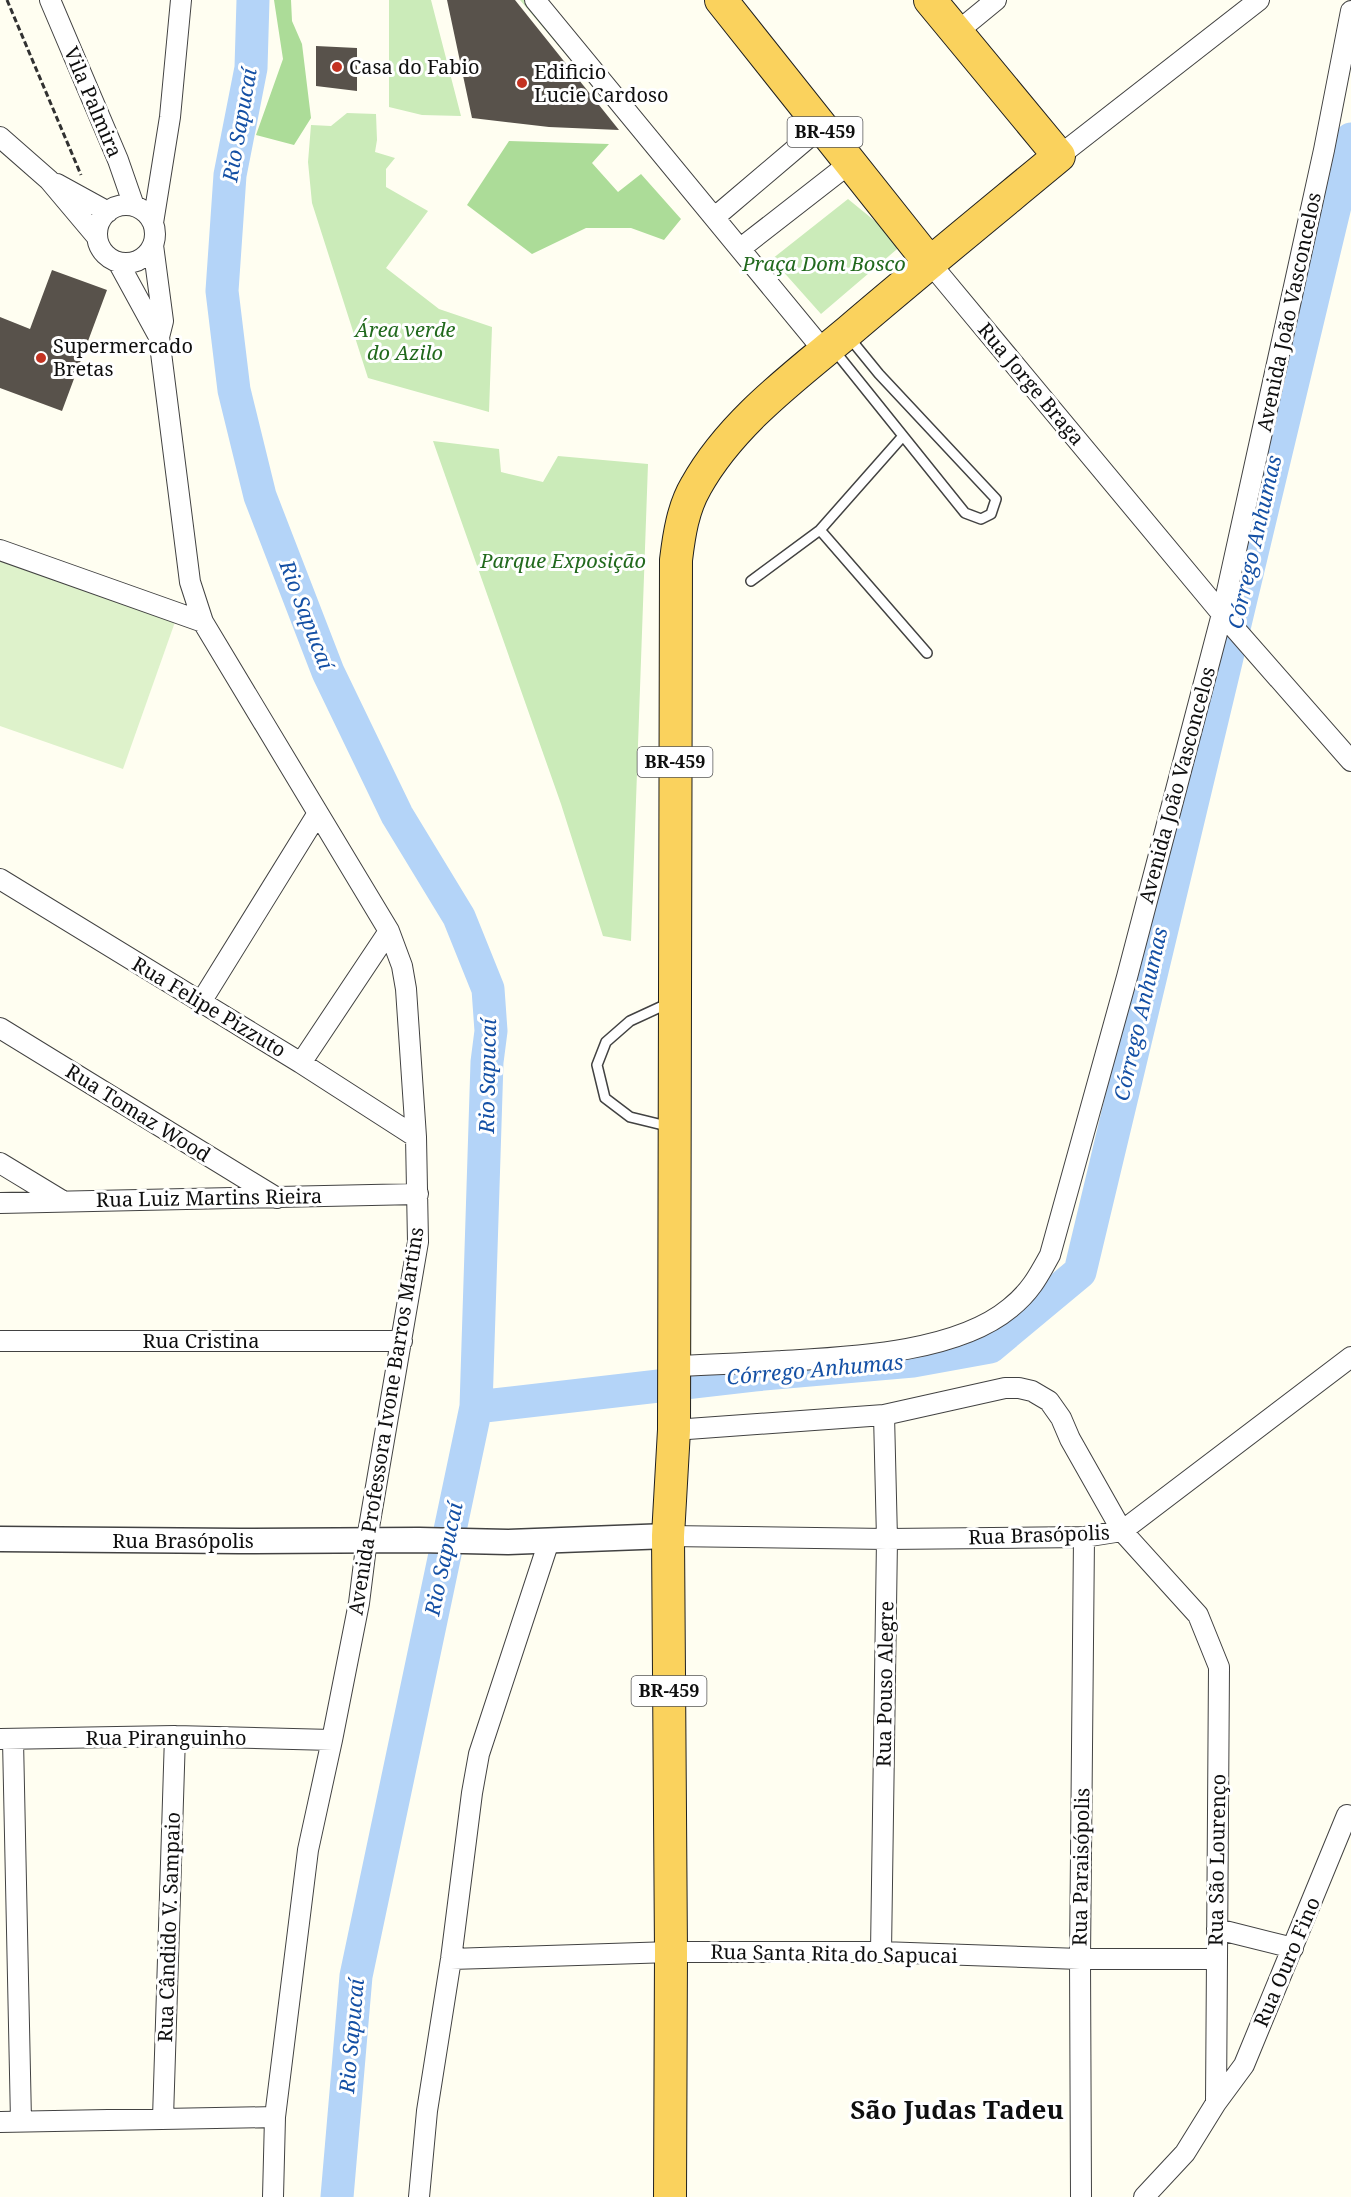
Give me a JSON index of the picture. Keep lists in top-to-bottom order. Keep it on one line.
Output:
{"streets":{"highway":["BR-459","Rua Jorge Braga"],"street":["Vila Palmira","Avenida João Vasconcelos","Rua Felipe Pizzuto","Rua Tomaz Wood","Rua Luiz Martins Rieira","Rua Cristina","Avenida Professora Ivone Barros Martins","Rua Brasópolis","Rua Pouso Alegre","Rua Piranguinho","Rua São Lourenço","Rua Paraisópolis","Rua Cândido V. Sampaio","Rua Santa Rita do Sapucai","Rua Ouro Fino"]},"crossings":[["Vila Palmira","Avenida Professora Ivone Barros Martins"],["BR-459","Avenida João Vasconcelos"],["BR-459","Rua Jorge Braga"],["BR-459","Rua Brasópolis"],["BR-459","Rua São Lourenço"],["BR-459","Rua Santa Rita do Sapucai"],["Avenida João Vasconcelos","Rua Jorge Braga"],["Rua Felipe Pizzuto","Avenida Professora Ivone Barros Martins"],["Rua Tomaz Wood","Rua Luiz Martins Rieira"],["Rua Luiz Martins Rieira","Avenida Professora Ivone Barros Martins"],["Rua Cristina","Avenida Professora Ivone Barros Martins"],["Avenida Professora Ivone Barros Martins","Rua Brasópolis"],["Avenida Professora Ivone Barros Martins","Rua Piranguinho"],["Rua Brasópolis","Rua Pouso Alegre"],["Rua Brasópolis","Rua São Lourenço"],["Rua Brasópolis","Rua Paraisópolis"],["Rua Pouso Alegre","Rua São Lourenço"],["Rua Pouso Alegre","Rua Santa Rita do Sapucai"],["Rua Piranguinho","Rua Cândido V. Sampaio"],["Rua São Lourenço","Rua Santa Rita do Sapucai"],["Rua São Lourenço","Rua Ouro Fino"],["Rua Paraisópolis","Rua Santa Rita do Sapucai"]],"districts":["São Judas Tadeu"],"water":["Rio Sapucaí","Córrego Anhumas"],"parks":["Praça Dom Bosco","Área verde do Azilo","Parque Exposição"],"places":["Casa do Fabio","Edificio Lucie Cardoso","Supermercado Bretas"]}
